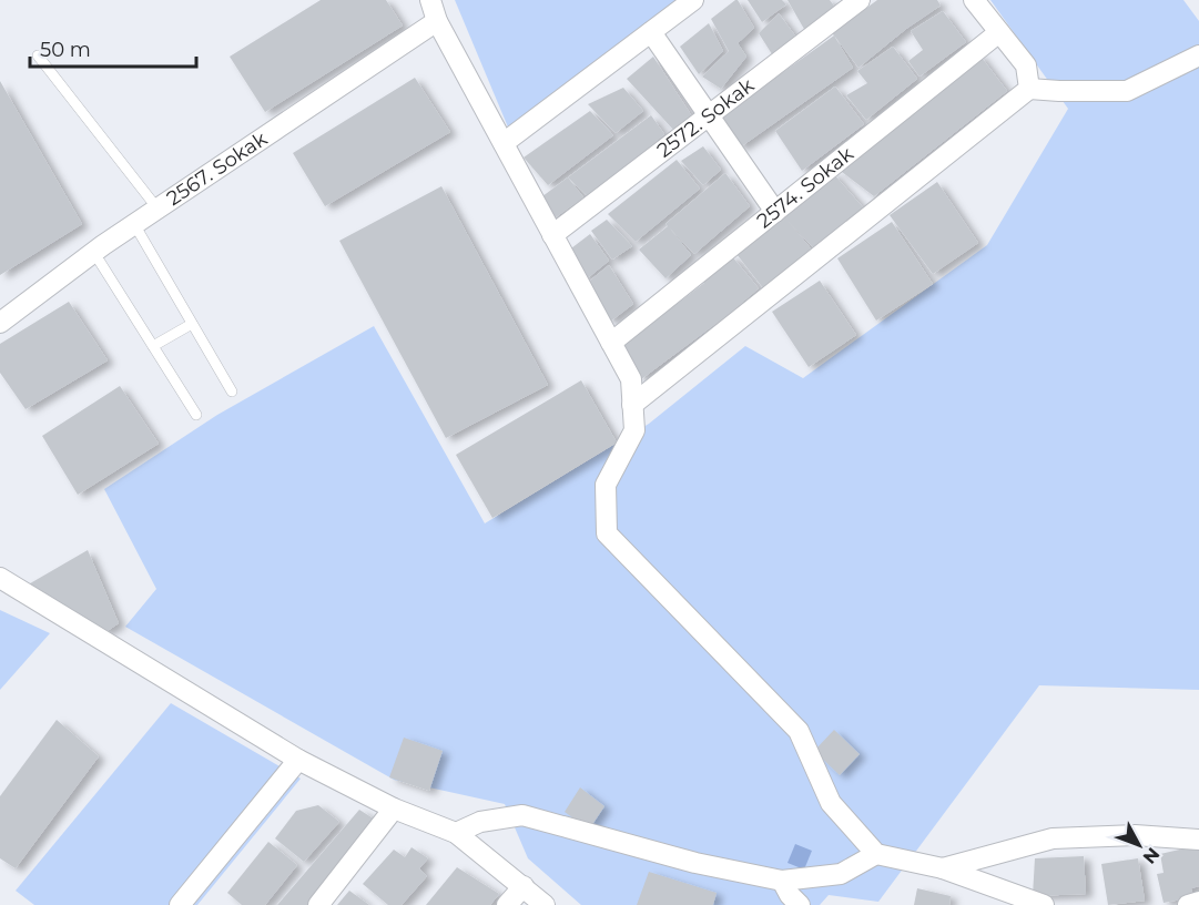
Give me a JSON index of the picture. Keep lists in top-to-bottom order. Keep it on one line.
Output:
{"streets":{"street":["2572. Sokak","2567. Sokak","2574. Sokak"]},"scale_bar":"50 m","north":"bottom right"}
